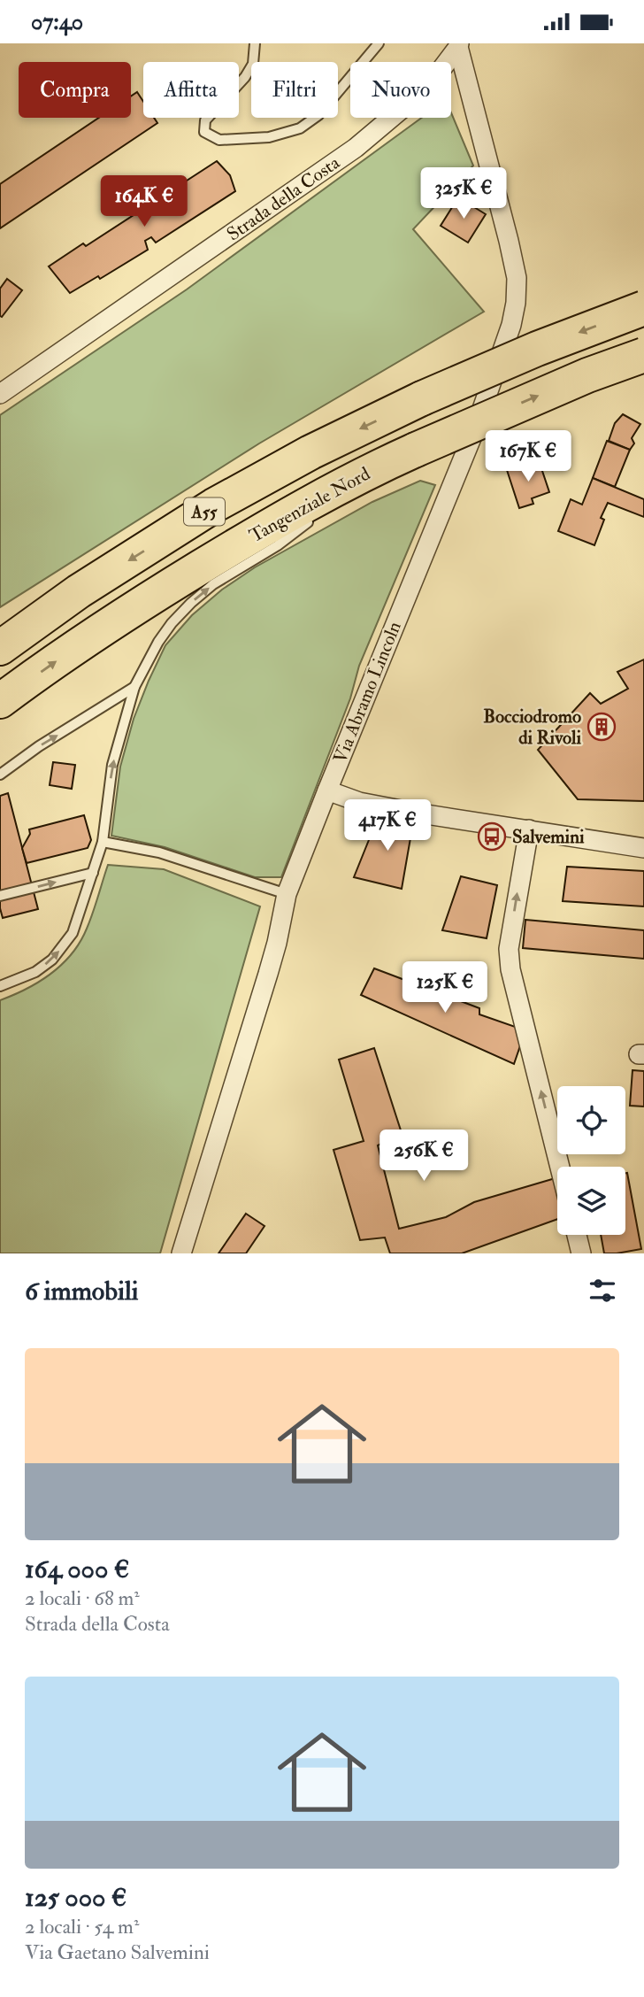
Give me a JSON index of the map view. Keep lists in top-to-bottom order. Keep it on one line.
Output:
{"streets":{"highway":["Tangenziale Nord","A55"],"street":["Strada della Costa","Via Abramo Lincoln"]},"crossings":[["Strada della Costa","Via Abramo Lincoln"]],"places":{"building":["Bocciodromo di Rivoli"],"bus stop":["Salvemini"]},"page":{"status":"07:40","chip":["Compra","Affitta","Filtri","Nuovo"],"price":["325K €","164K €","167K €","417K €","125K €","256K €"],"heading":"6 immobili","list":[{"name":"164 000 €","note":"2 locali · 68 m² · Strada della Costa"},{"name":"125 000 €","note":"2 locali · 54 m² · Via Gaetano Salvemini"}]}}
